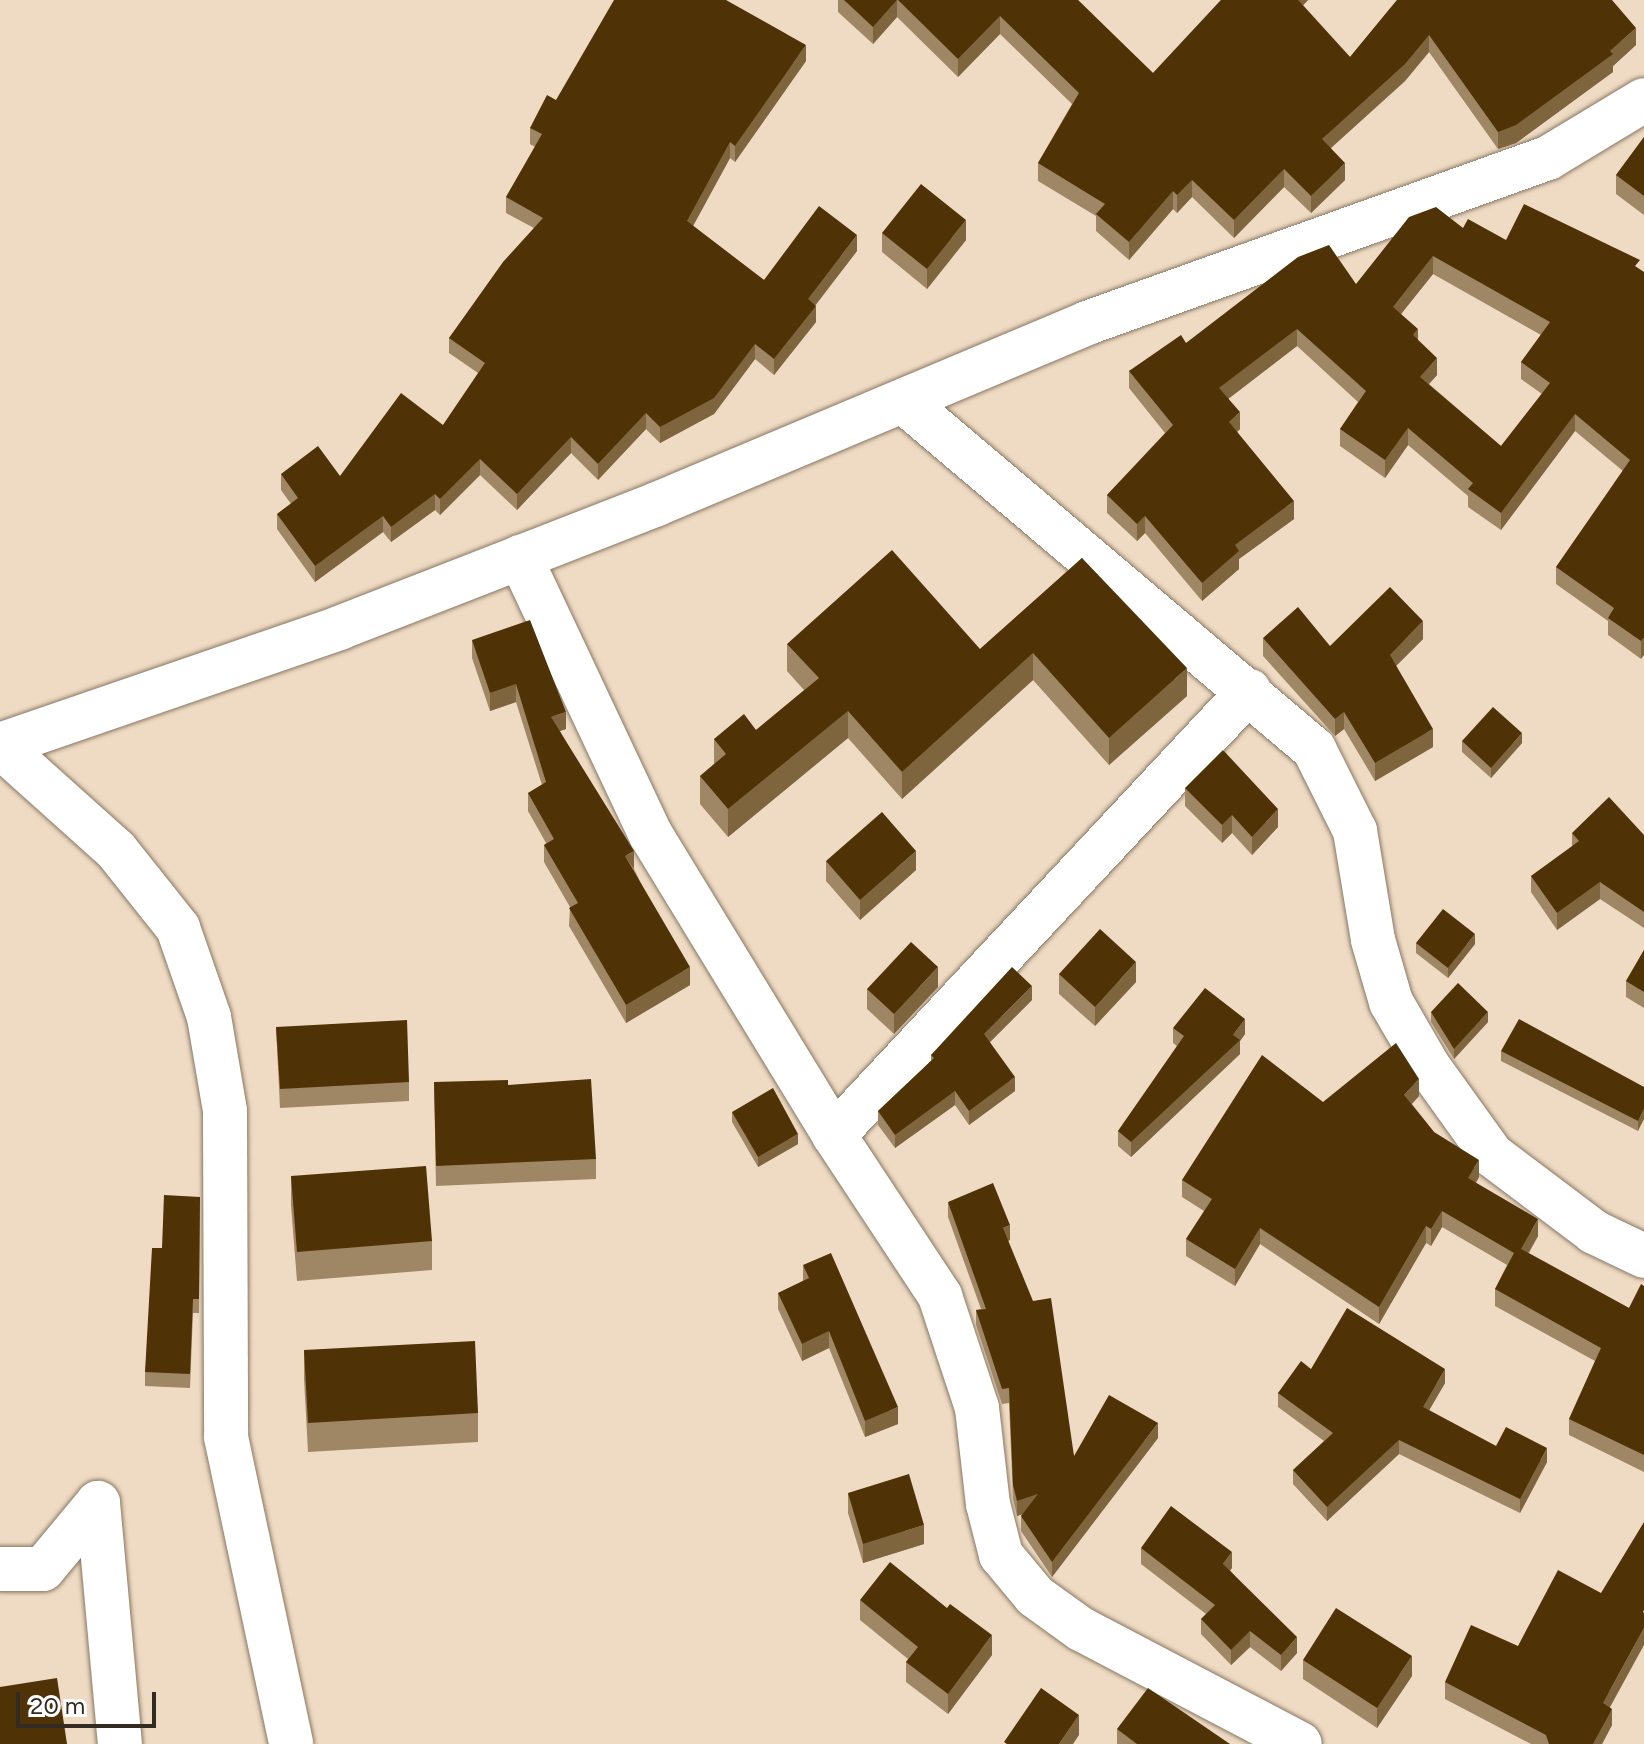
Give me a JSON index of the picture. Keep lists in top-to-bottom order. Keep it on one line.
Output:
{"scale_bar":"20 m"}
